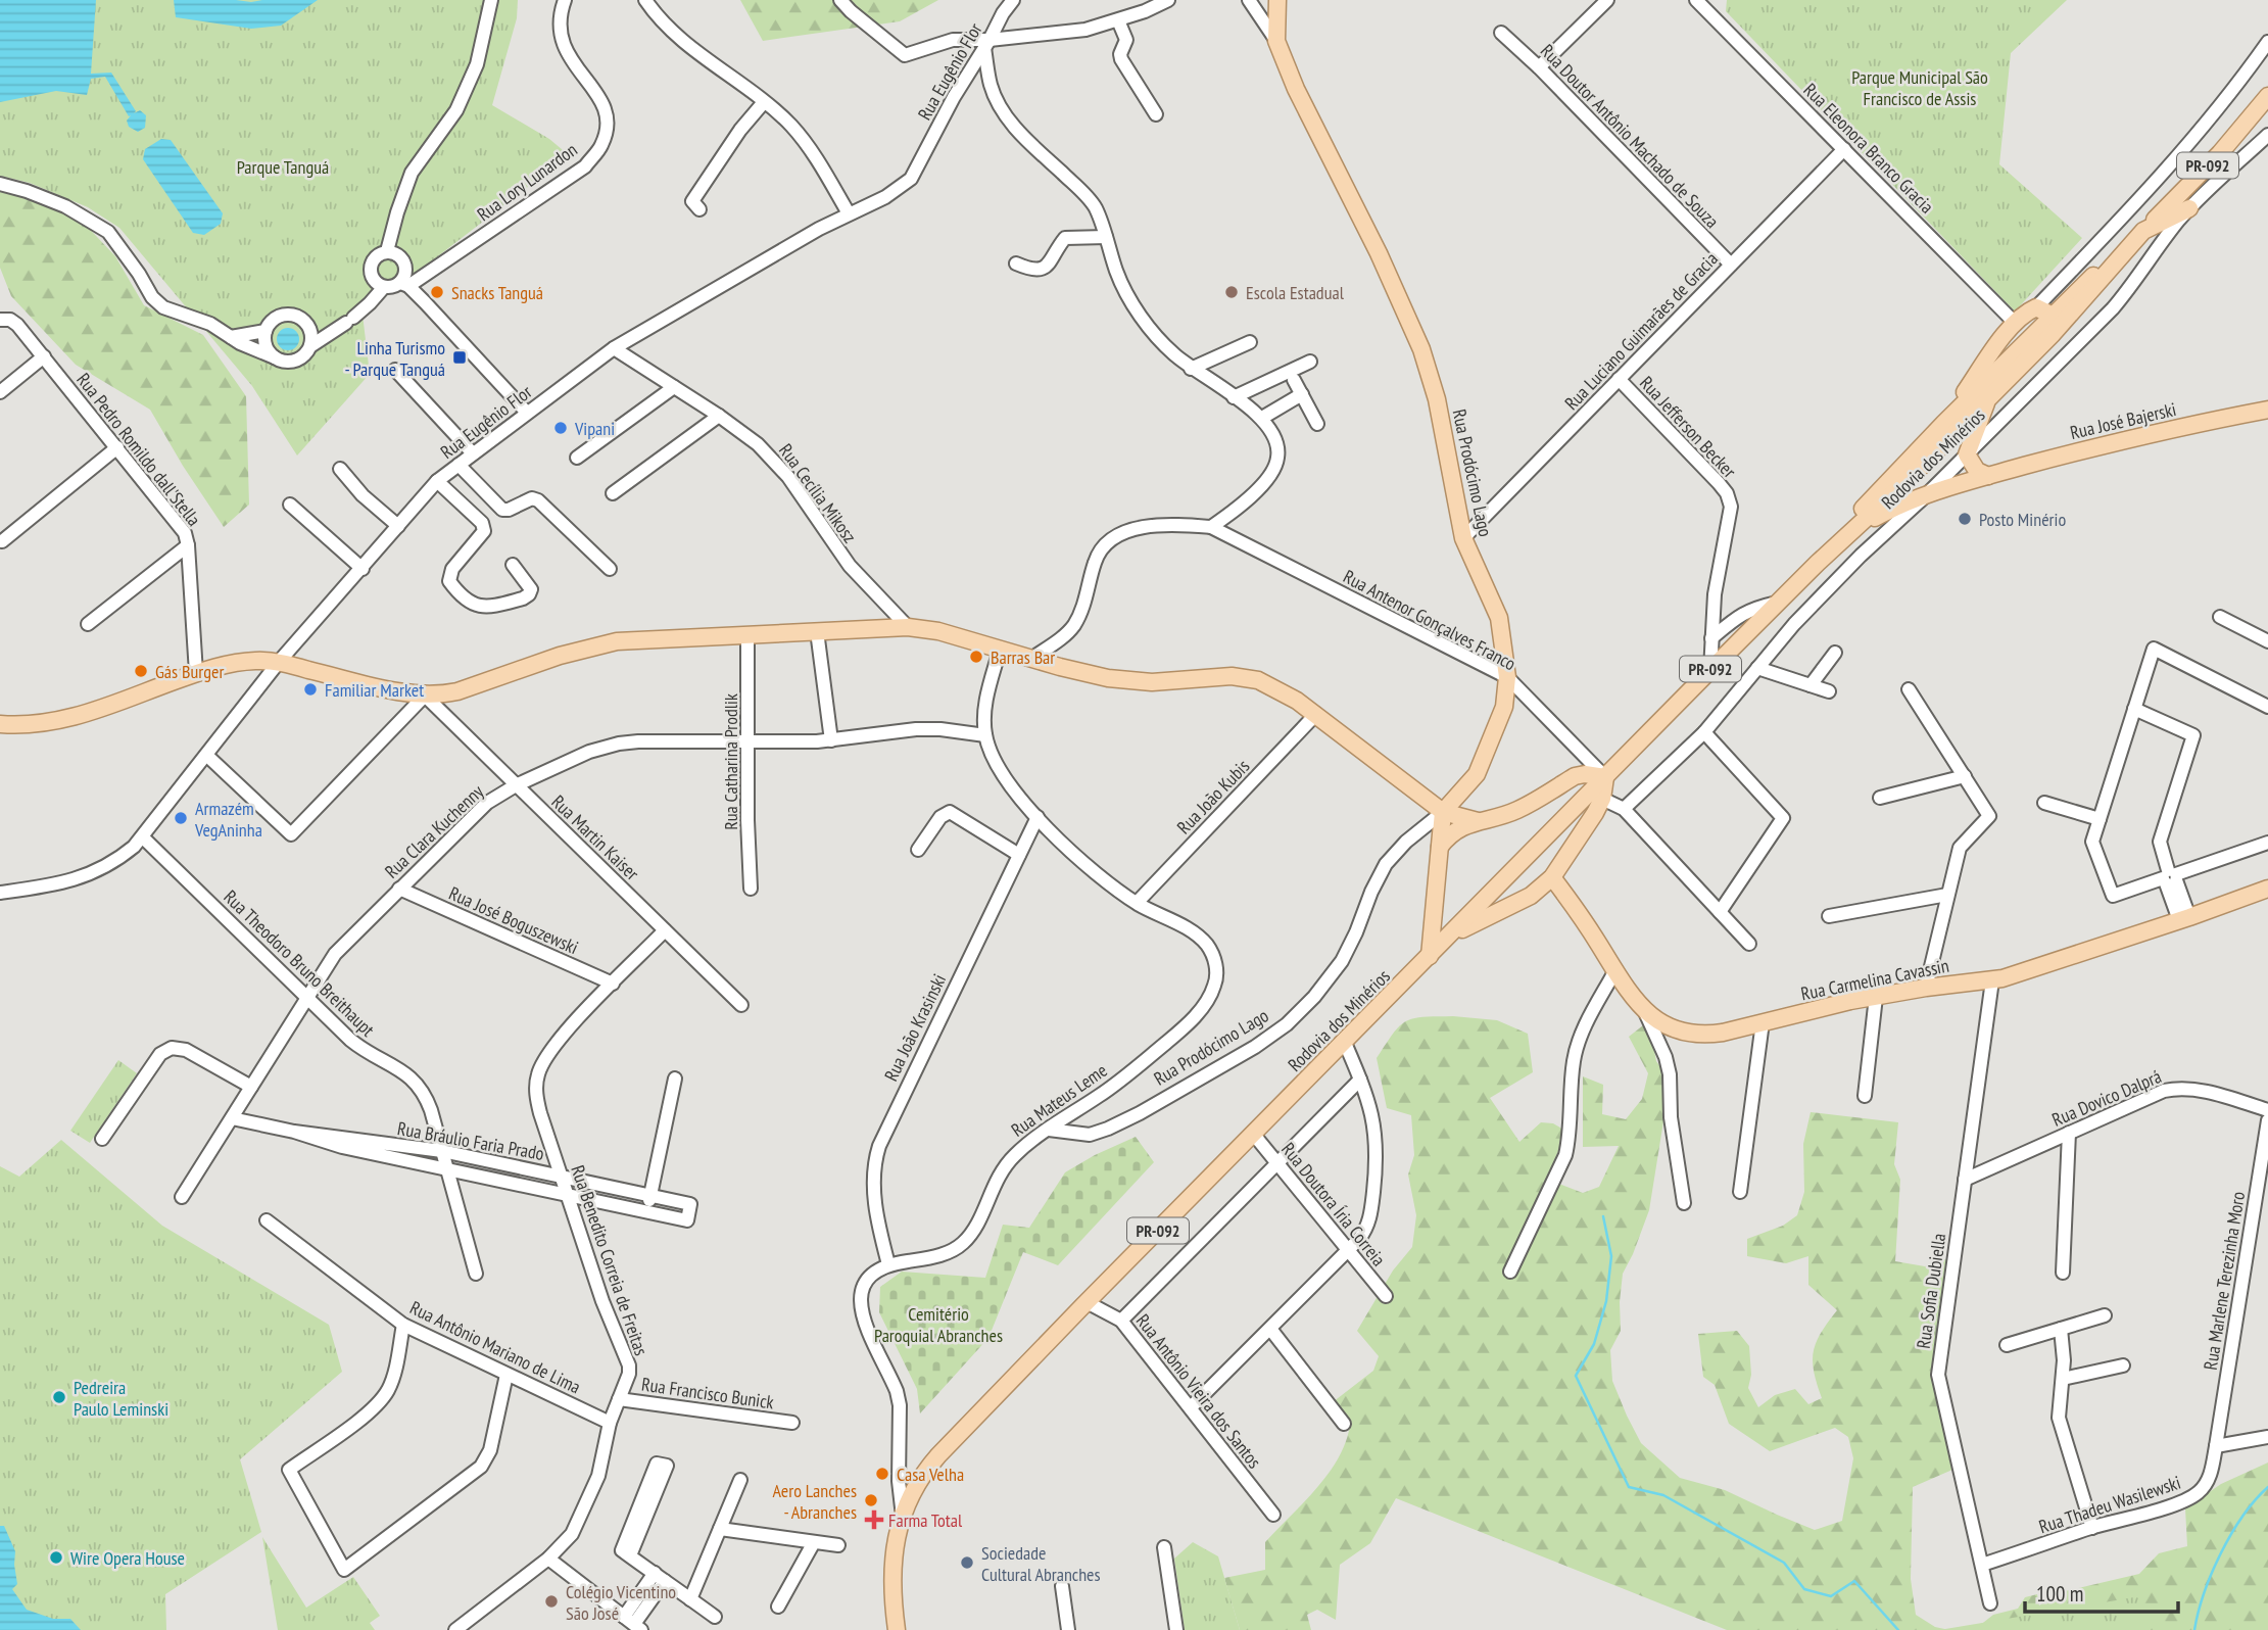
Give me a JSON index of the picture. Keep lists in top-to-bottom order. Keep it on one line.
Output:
{"streets":{"main road":["PR-092","Rua José Bajerski","Rodovia dos Minérios","Rua Prodócimo Lago","Rua Carmelina Cavassin"],"street":["Rua Eugênio Flor","Rua Doutor Antônio Machado de Souza","Rua Eleonora Branco Gracia","Rua Lory Lunardon","Rua Luciano Guimarães de Gracia","Rua Jefferson Becker","Rua Pedro Romildo dall'Stella","Rua Cecília Mikosz","Rua Antenor Gonçalves Franco","Rua Catharina Prodlik","Rua João Kubis","Rua Clara Kuchenny","Rua Martin Kaiser","Rua José Boguszewski","Rua Theodoro Bruno Breithaupt","Rua João Krasinski","Rua Dovico Dalprá","Rua Mateus Leme","Rua Bráulio Faria Prado","Rua Doutora Íria Correia","Rua Benedito Correia de Freitas","Rua Marlene Terezinha Moro","Rua Sofia Dubiella","Rua Antônio Mariano de Lima","Rua Antônio Vieira dos Santos","Rua Francisco Bunick","Rua Thadeu Wasilewski"]},"crossings":[["Rua Eugênio Flor","Rua Cecília Mikosz"],["Rua Eugênio Flor","Rua Theodoro Bruno Breithaupt"],["Rua Doutor Antônio Machado de Souza","Rua Luciano Guimarães de Gracia"],["Rua Eleonora Branco Gracia","Rua Luciano Guimarães de Gracia"],["Rua Luciano Guimarães de Gracia","Rua Jefferson Becker"],["Rua Luciano Guimarães de Gracia","Rua Prodócimo Lago"],["Rua José Bajerski","Rodovia dos Minérios"],["Rua Jefferson Becker","Rodovia dos Minérios"],["Rodovia dos Minérios","Rua Antenor Gonçalves Franco"],["Rodovia dos Minérios","Rua Doutora Íria Correia"],["Rodovia dos Minérios","Rua Antônio Vieira dos Santos"],["Rua Prodócimo Lago","Rua Antenor Gonçalves Franco"],["Rua Prodócimo Lago","Rua Mateus Leme"],["Rua Catharina Prodlik","Rua Clara Kuchenny"],["Rua João Kubis","Rua Mateus Leme"],["Rua Clara Kuchenny","Rua Martin Kaiser"],["Rua Clara Kuchenny","Rua José Boguszewski"],["Rua Clara Kuchenny","Rua Theodoro Bruno Breithaupt"],["Rua Clara Kuchenny","Rua Mateus Leme"],["Rua Clara Kuchenny","Rua Bráulio Faria Prado"],["Rua Martin Kaiser","Rua Benedito Correia de Freitas"],["Rua José Boguszewski","Rua Benedito Correia de Freitas"],["Rua Theodoro Bruno Breithaupt","Rua Bráulio Faria Prado"],["Rua Carmelina Cavassin","Rua Sofia Dubiella"],["Rua João Krasinski","Rua Mateus Leme"],["Rua Dovico Dalprá","Rua Sofia Dubiella"],["Rua Bráulio Faria Prado","Rua Benedito Correia de Freitas"],["Rua Benedito Correia de Freitas","Rua Antônio Mariano de Lima"],["Rua Benedito Correia de Freitas","Rua Francisco Bunick"],["Rua Marlene Terezinha Moro","Rua Thadeu Wasilewski"],["Rua Sofia Dubiella","Rua Thadeu Wasilewski"]],"parks":["Parque Municipal São Francisco de Assis","Parque Tanguá","Cemitério Paroquial Abranches"],"places":{"other":["Snacks Tanguá","Escola Estadual","Vipani","Posto Minério","Barras Bar","Gás Burger","Familiar Market","Armazém VegAninha","Pedreira Paulo Leminski","Casa Velha","Aero Lanches - Abranches","Wire Opera House","Sociedade Cultural Abranches","Colégio Vicentino São José"],"transit":["Linha Turismo - Parque Tanguá"],"health":["Farma Total"]},"scale_bar":"100 m"}
